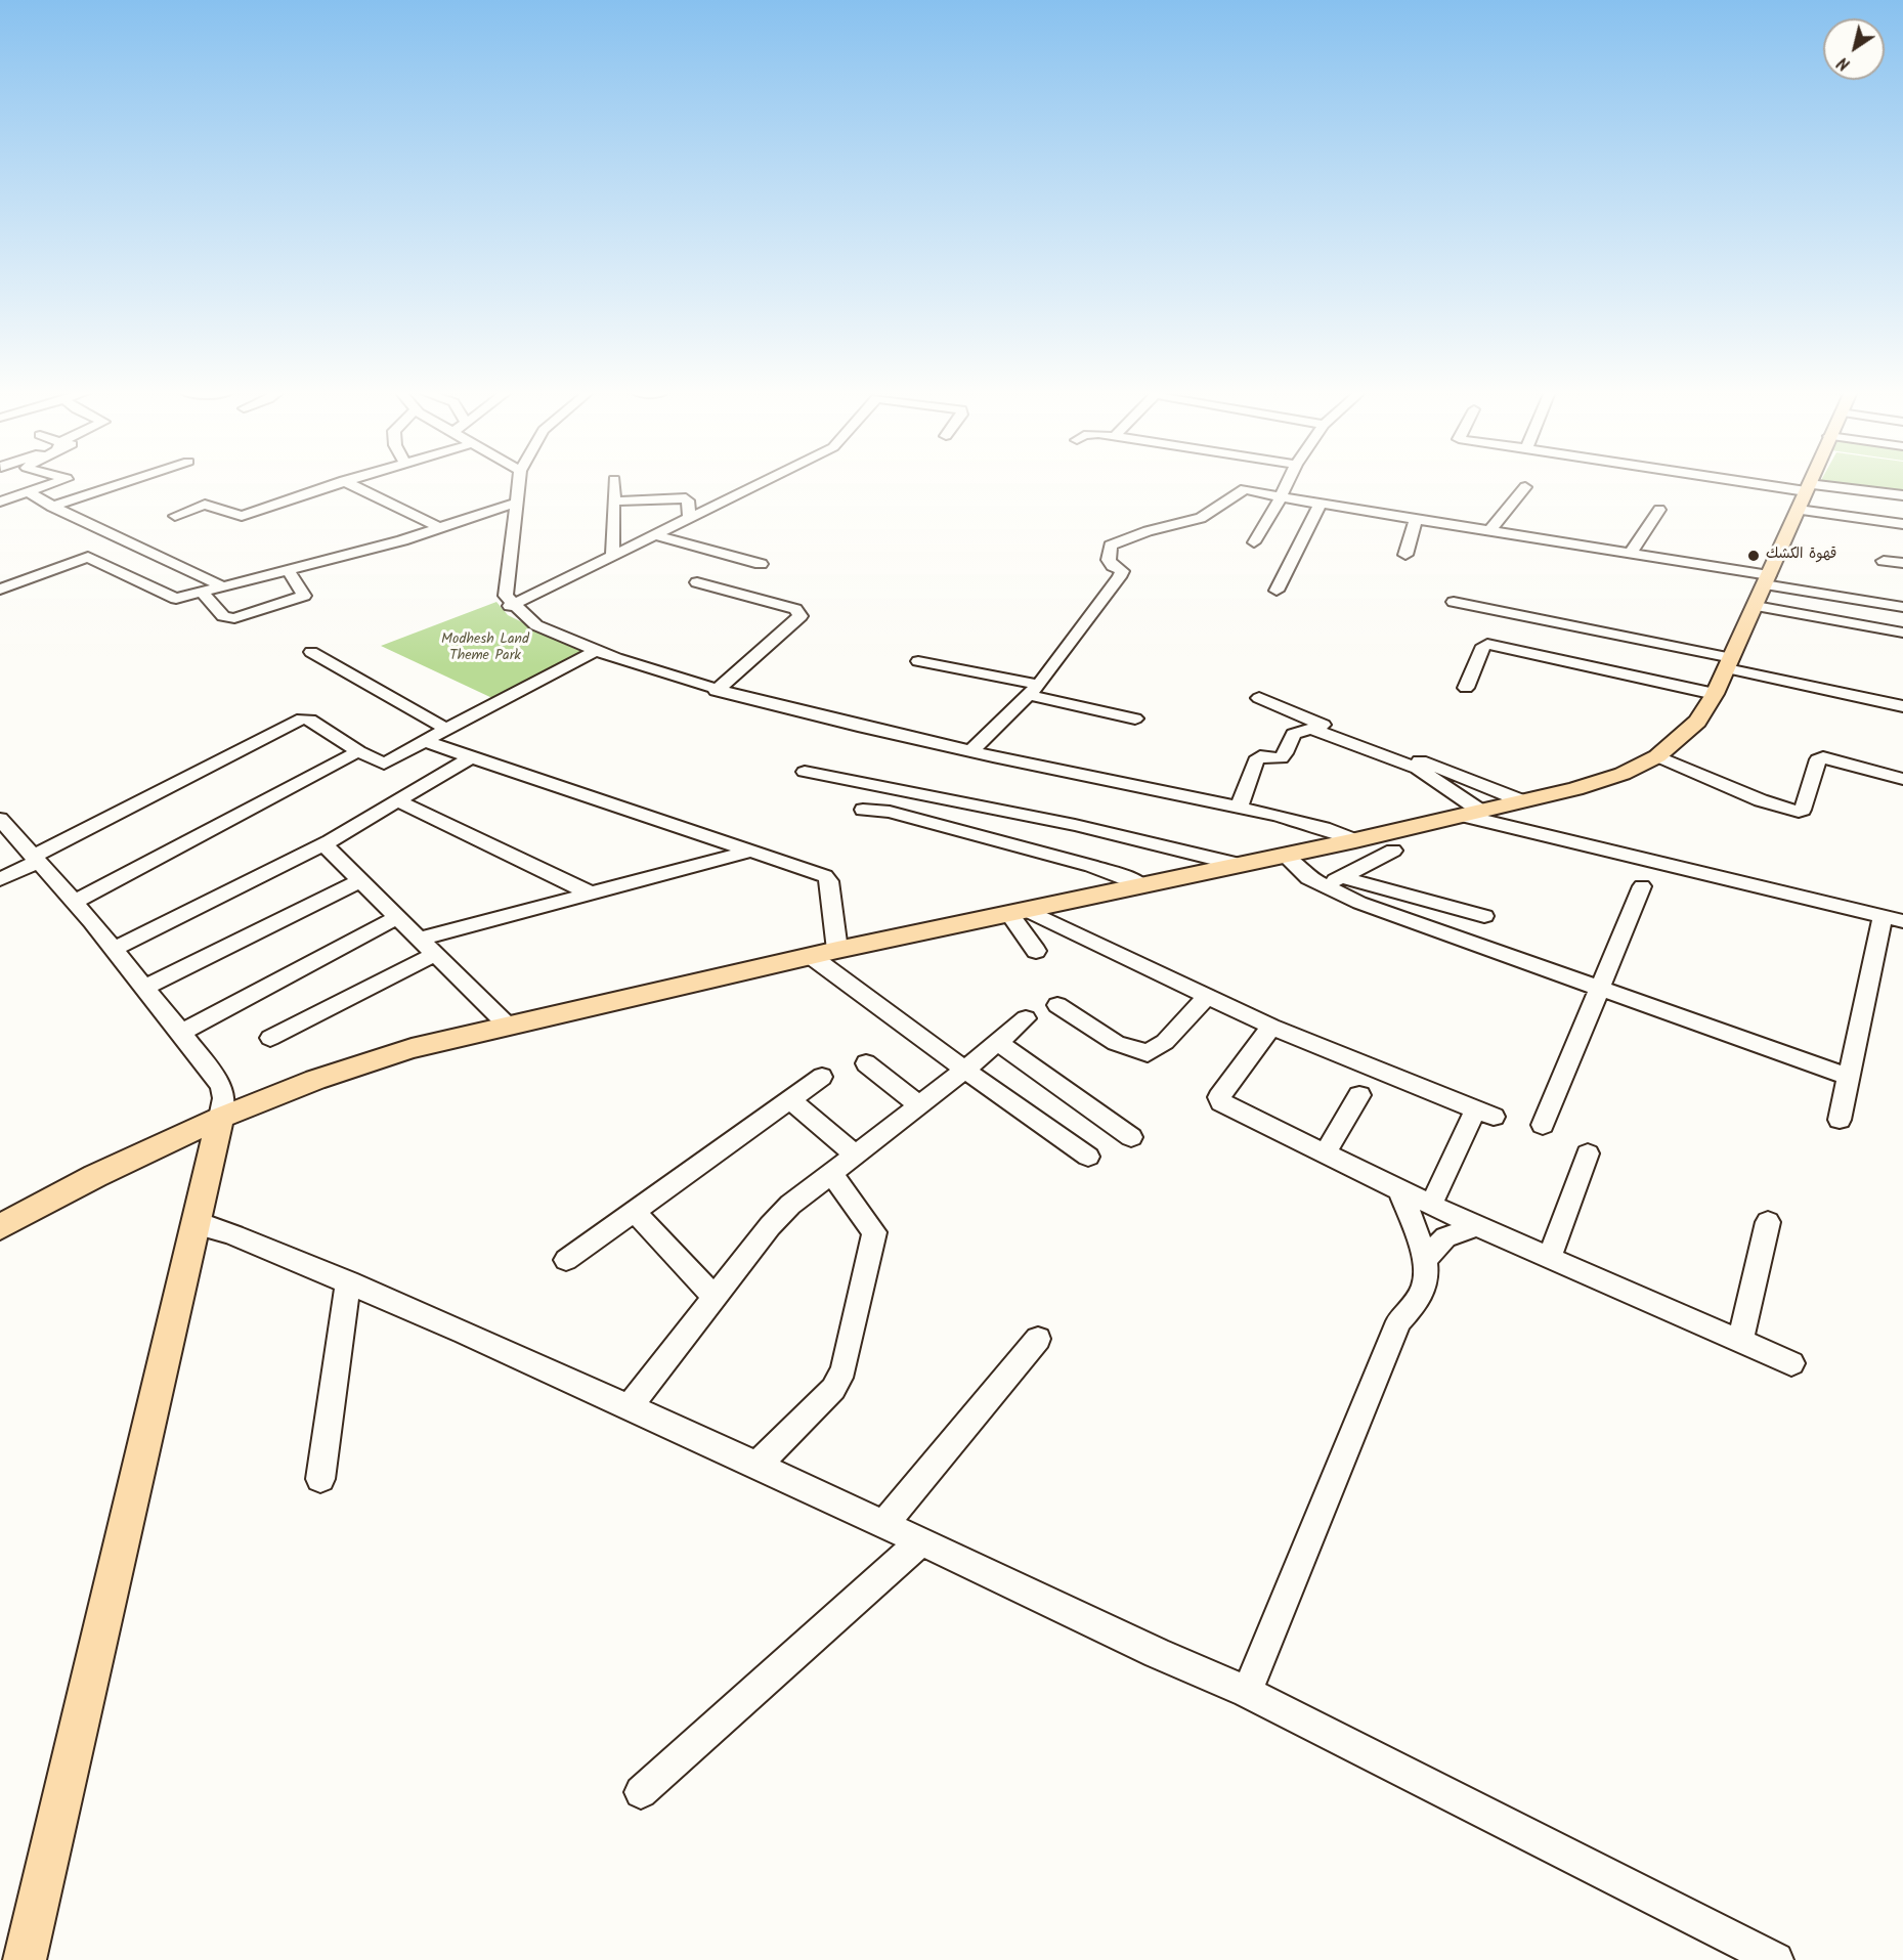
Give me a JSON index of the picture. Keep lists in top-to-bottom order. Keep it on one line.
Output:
{"parks":["Modhesh Land Theme Park"],"places":["قهوة الكشك"],"north":"bottom left"}
